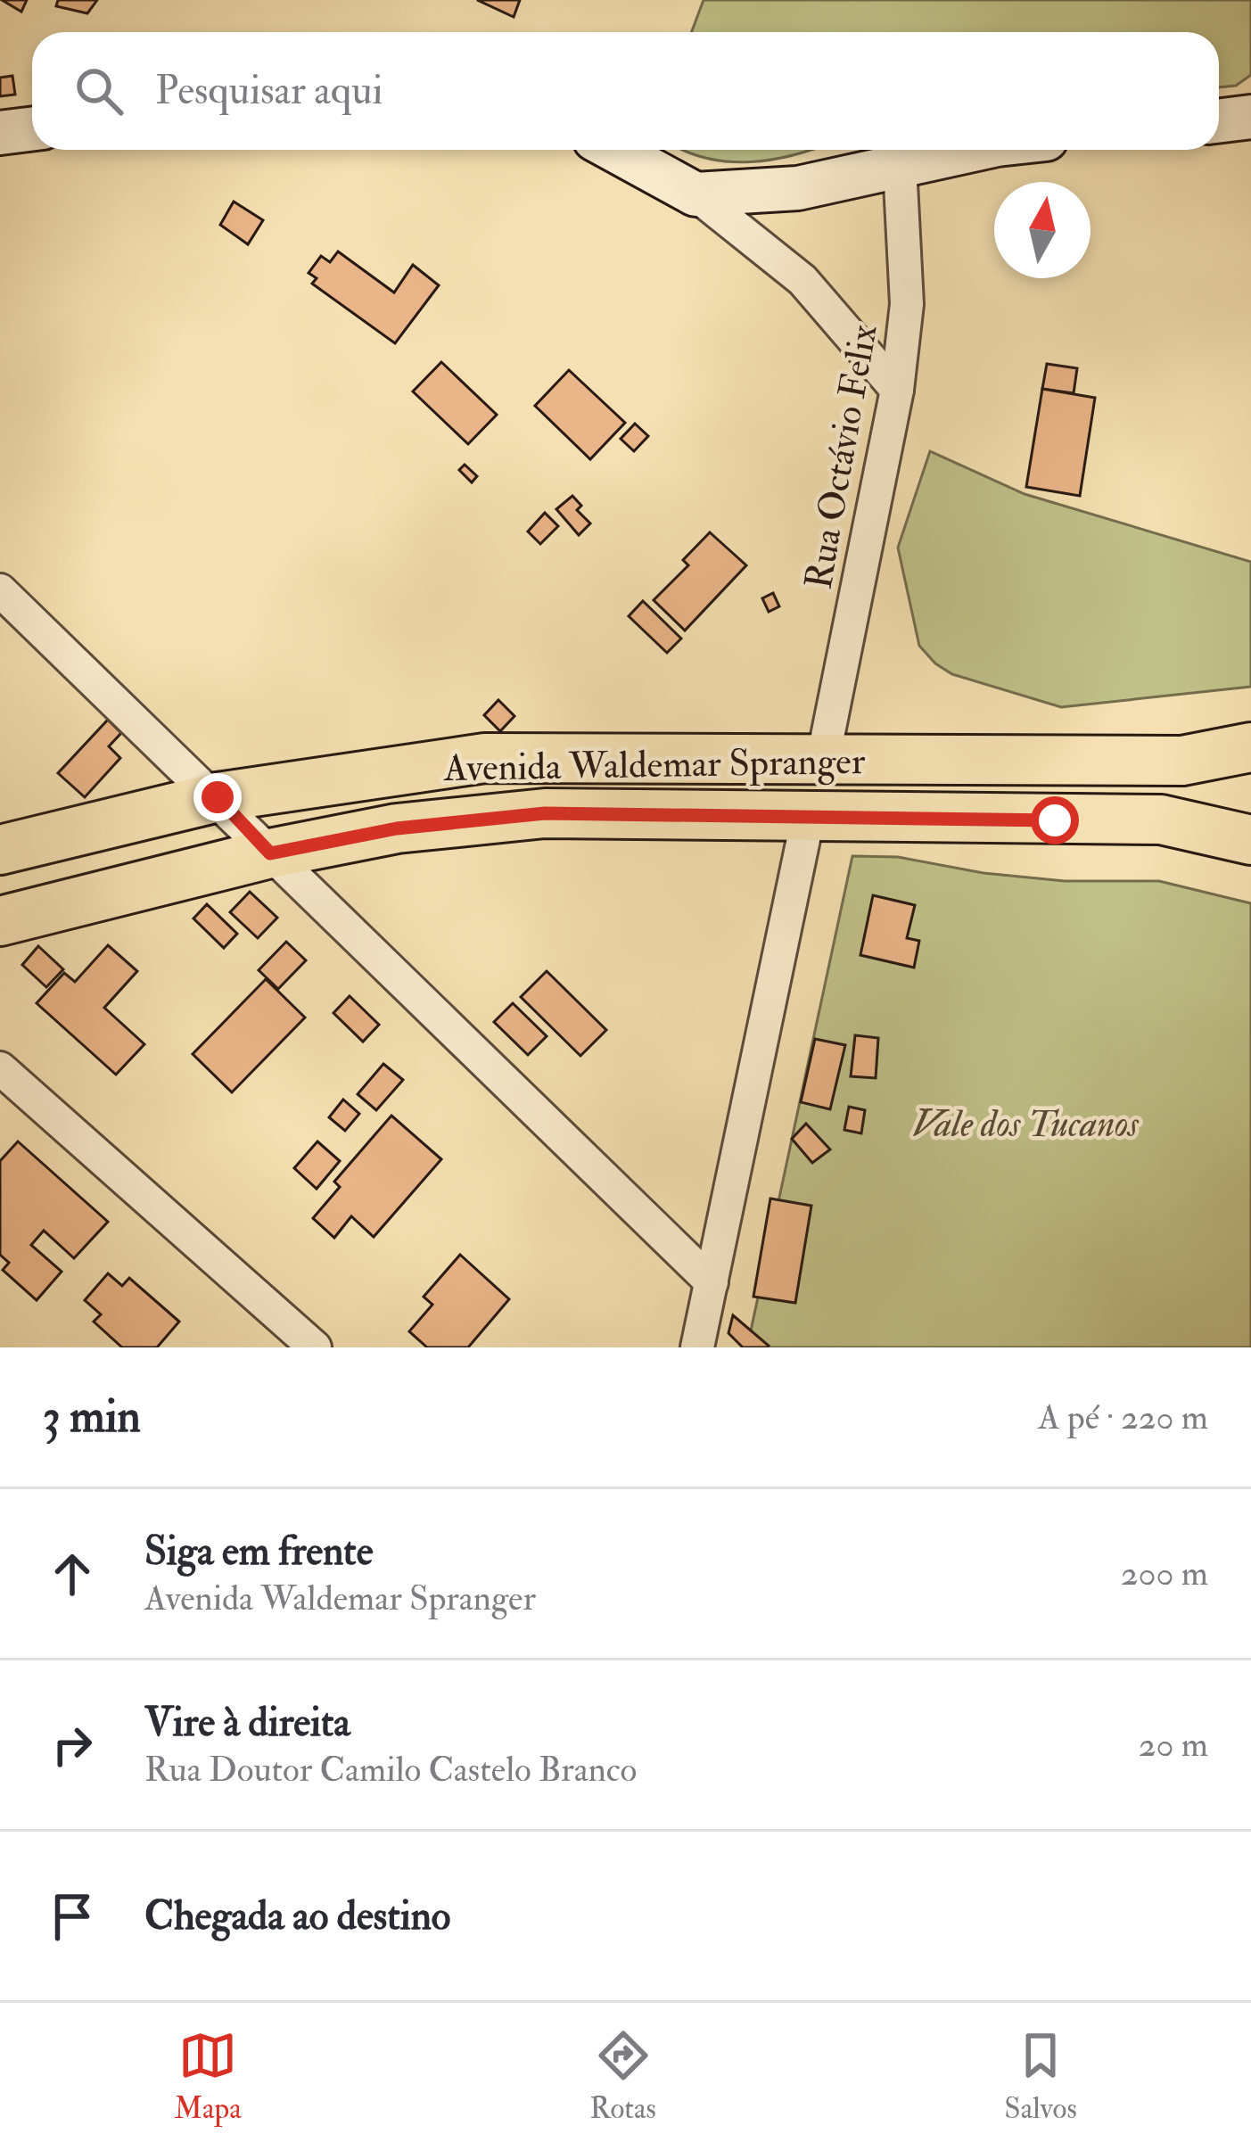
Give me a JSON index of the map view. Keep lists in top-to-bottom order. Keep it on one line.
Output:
{"streets":{"main road":["Avenida Waldemar Spranger"],"street":["Rua Octávio Felix"]},"crossings":[["Rua Octávio Felix","Avenida Waldemar Spranger"]],"parks":["Vale dos Tucanos"],"north":"top","page":{"search":"Pesquisar aqui","heading":["3 min","A pé · 220 m"],"list":[["Siga em frente","Avenida Waldemar Spranger","200 m"],["Vire à direita","Rua Doutor Camilo Castelo Branco","20 m"],"Chegada ao destino"],"nav":["Mapa","Rotas","Salvos"]}}
